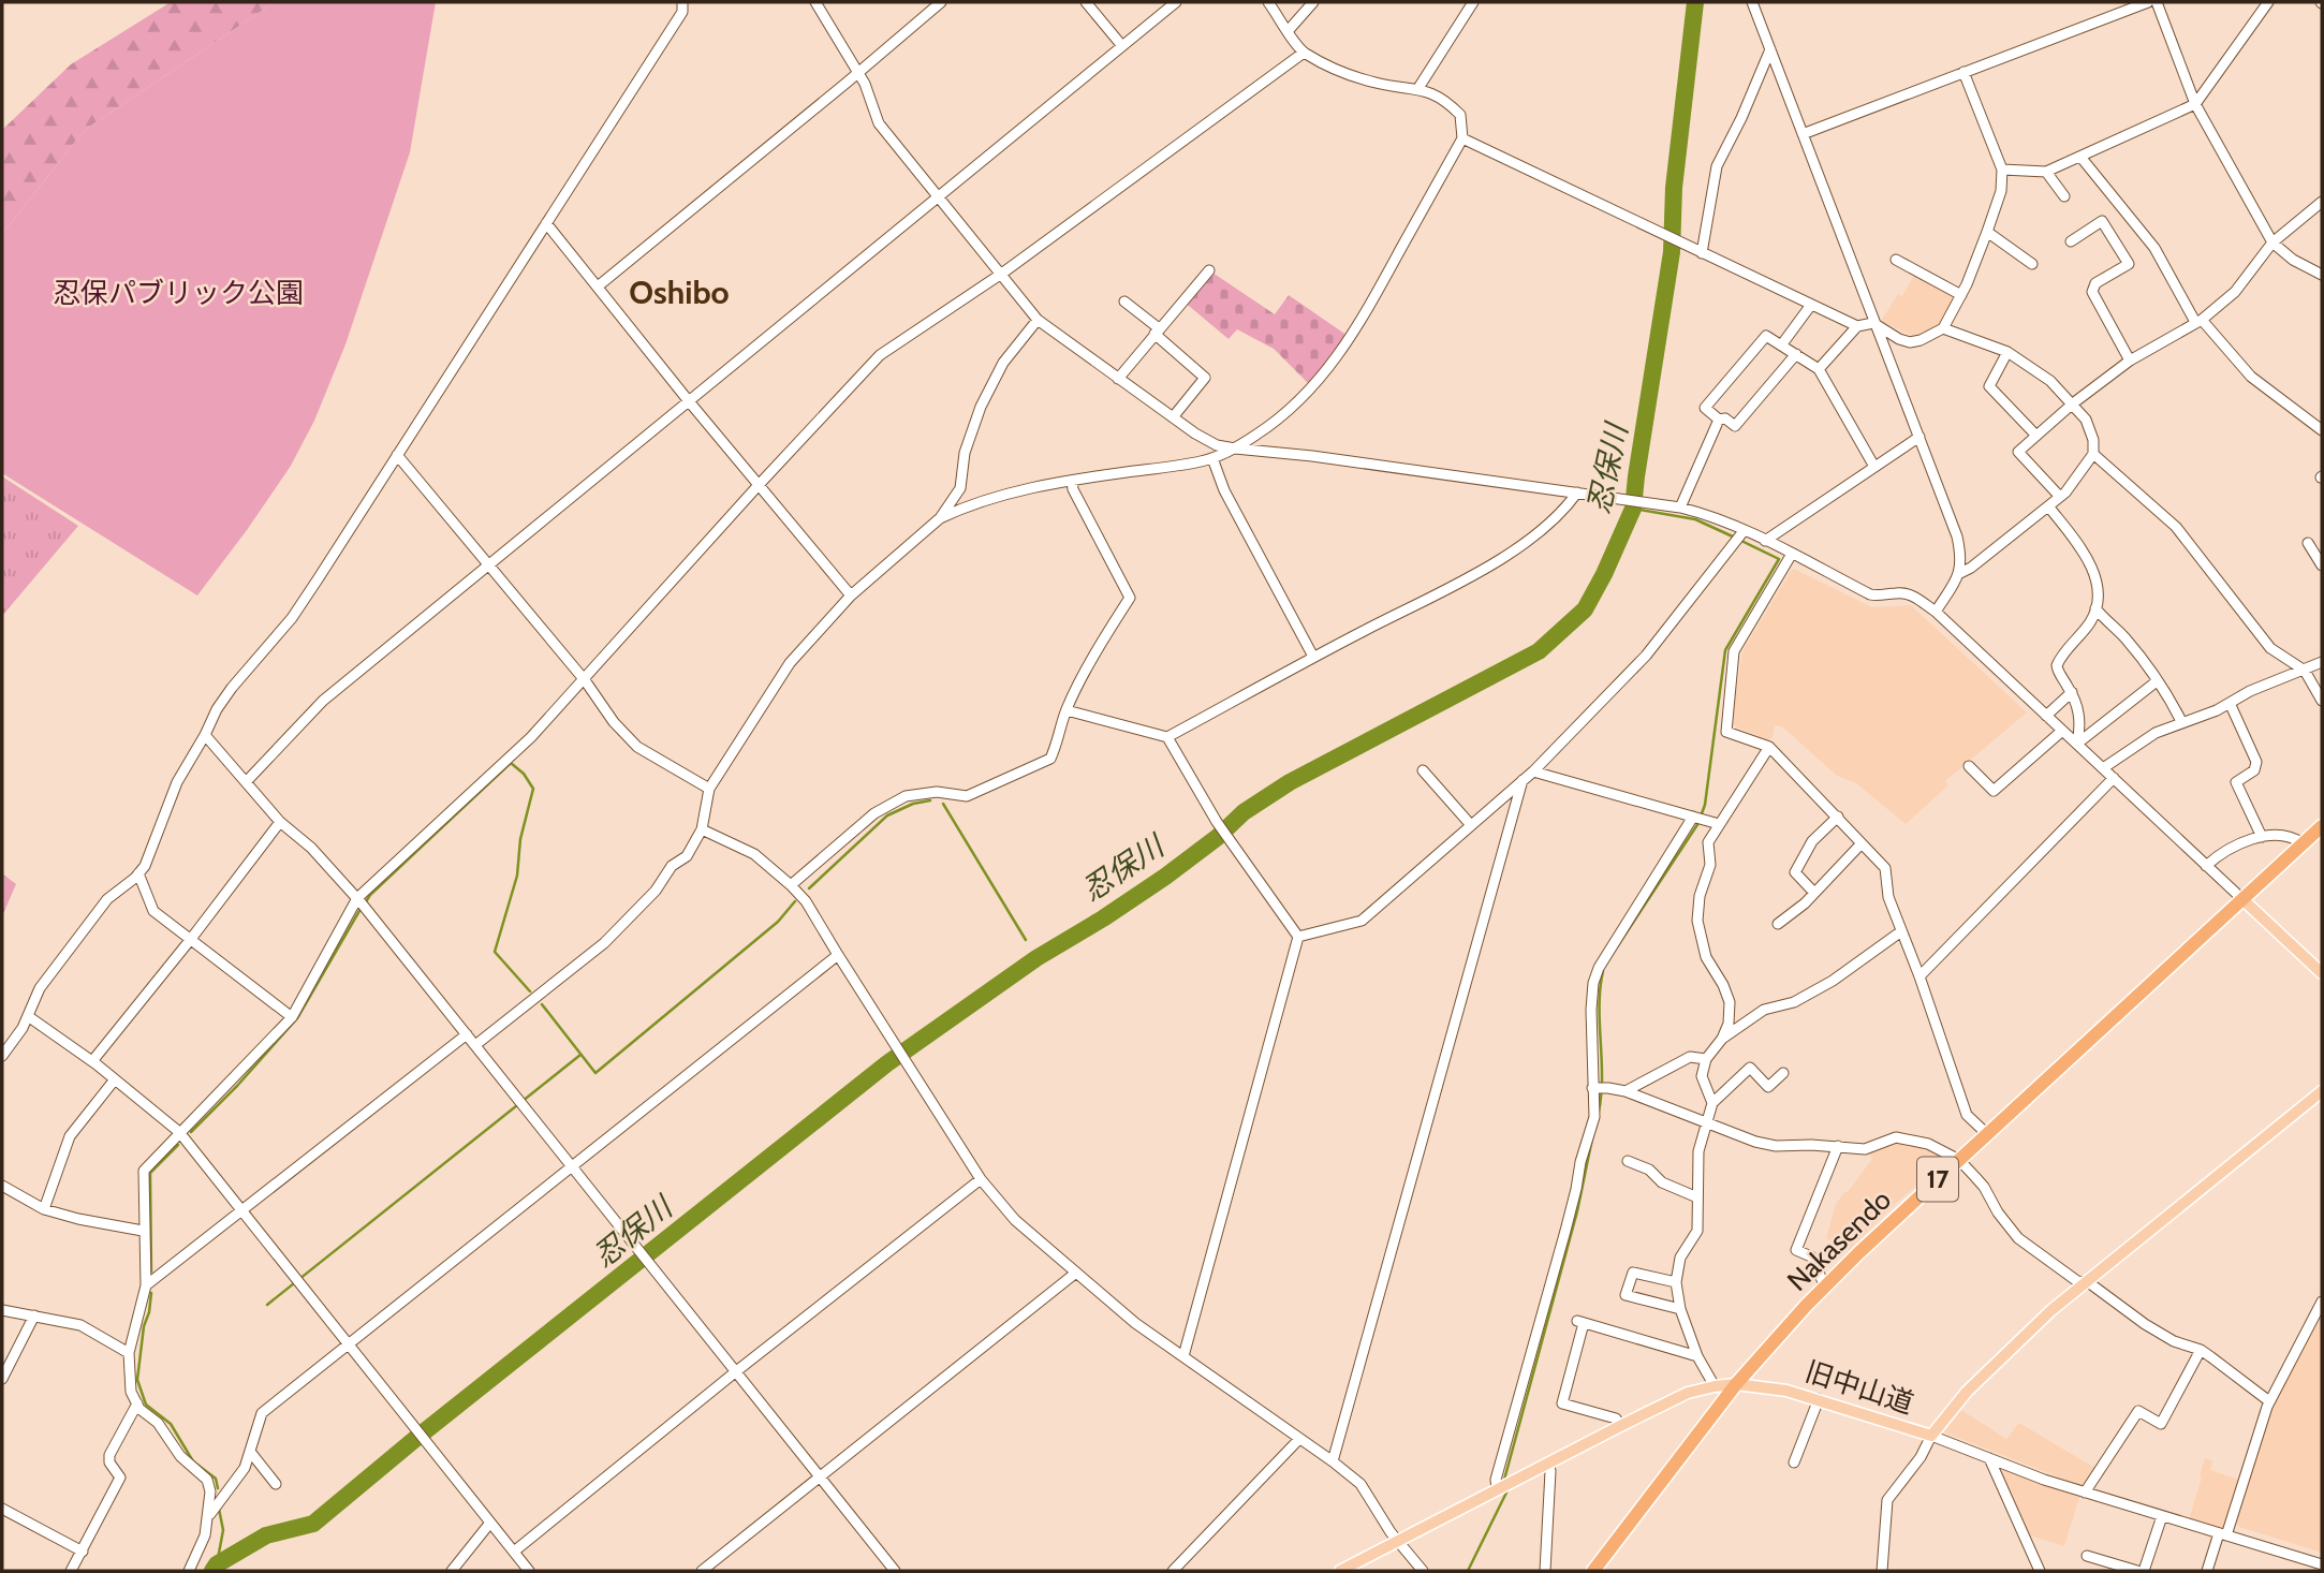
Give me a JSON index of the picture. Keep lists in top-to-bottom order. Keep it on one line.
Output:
{"streets":{"highway":["17","Nakasendo"],"main road":["旧中山道"]},"crossings":[["Nakasendo","旧中山道"]],"districts":["Oshibo"],"water":["忍保川"],"parks":["忍保パブリック公園"]}
